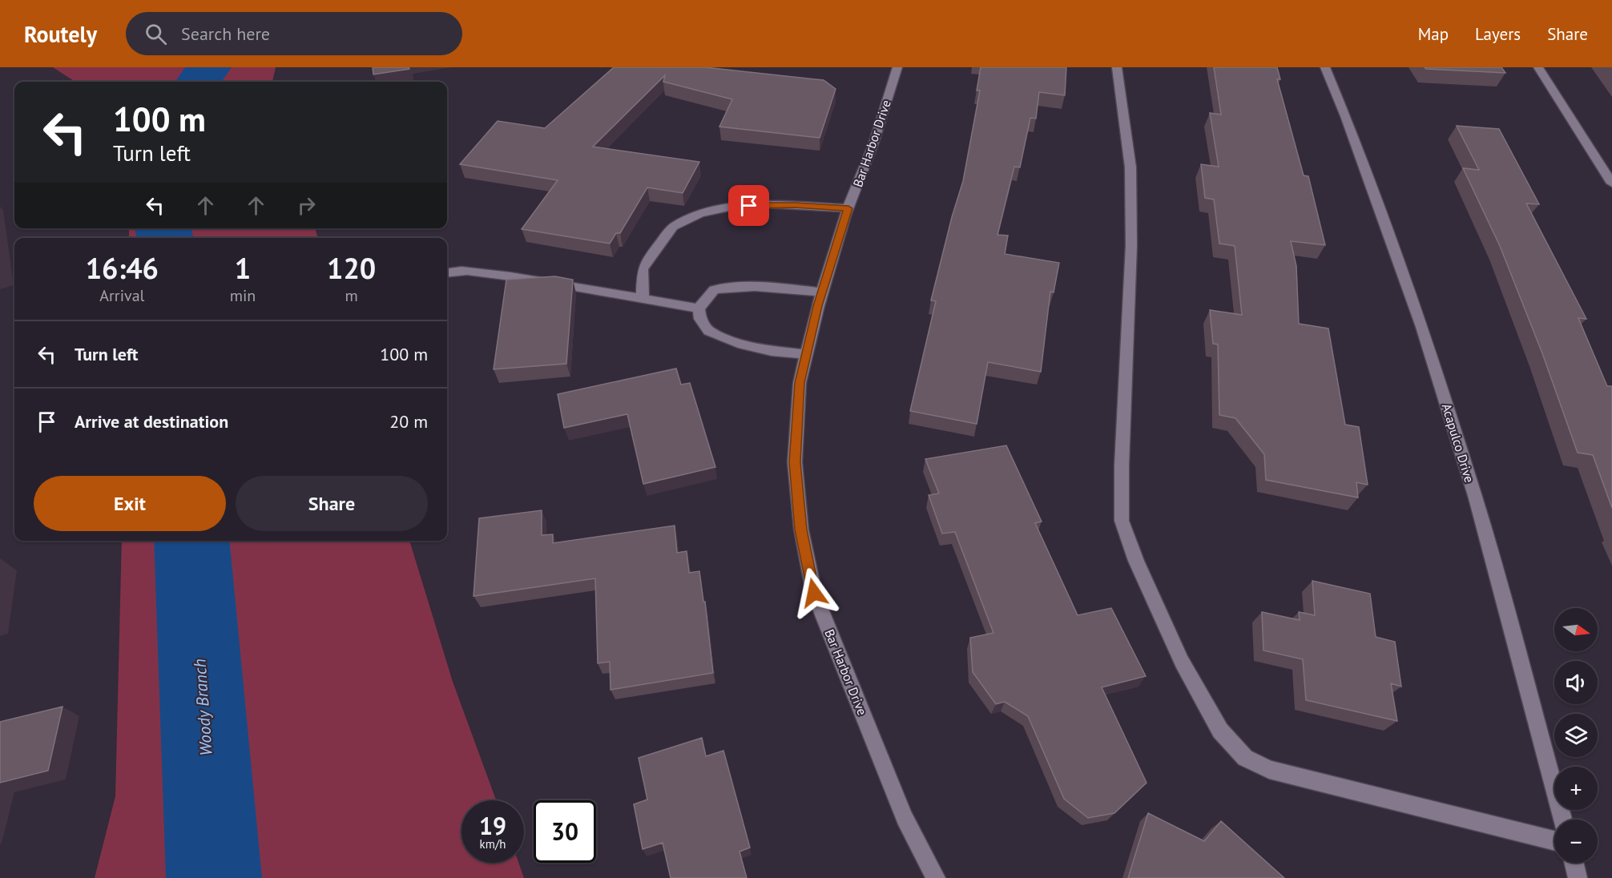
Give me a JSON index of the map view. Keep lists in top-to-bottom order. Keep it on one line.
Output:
{"streets":{"street":["Bar Harbor Drive","Acapulco Drive"]},"water":["Woody Branch"],"north":"right","page":{"header":"Routely","search":"Search here","nav":["Map","Layers","Share"],"turn":["100 m","Turn left"],"eta":["16:46","Arrival","1","min","120","m"],"list":[{"name":"Turn left","value":"100 m"},{"name":"Arrive at destination","value":"20 m"}],"buttons":["Exit","Share"],"map_buttons":["+","−"],"speed":"19 km/h","limit":"30"}}
